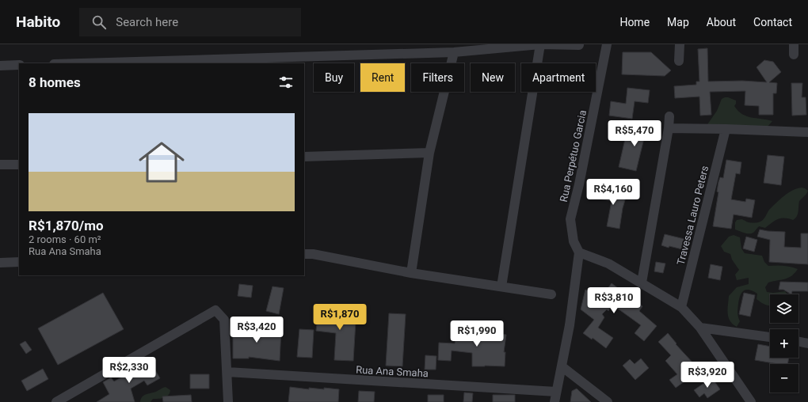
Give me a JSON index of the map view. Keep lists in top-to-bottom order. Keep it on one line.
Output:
{"streets":{"street":["Rua Perpétuo Garcia","Travessa Lauro Peters","Rua Ana Smaha"]},"crossings":[["Rua Perpétuo Garcia","Rua Ana Smaha"]],"page":{"header":"Habito","search":"Search here","nav":["Home","Map","About","Contact"],"chip":["Buy","Rent","Filters","New","Apartment"],"heading":"8 homes","list":[{"name":"R$1,870/mo","note":"2 rooms · 60 m² · Rua Ana Smaha"}],"price":["R$5,470","R$4,160","R$3,810","R$1,870","R$3,420","R$1,990","R$2,330","R$3,920"],"map_buttons":["+","−"]}}
